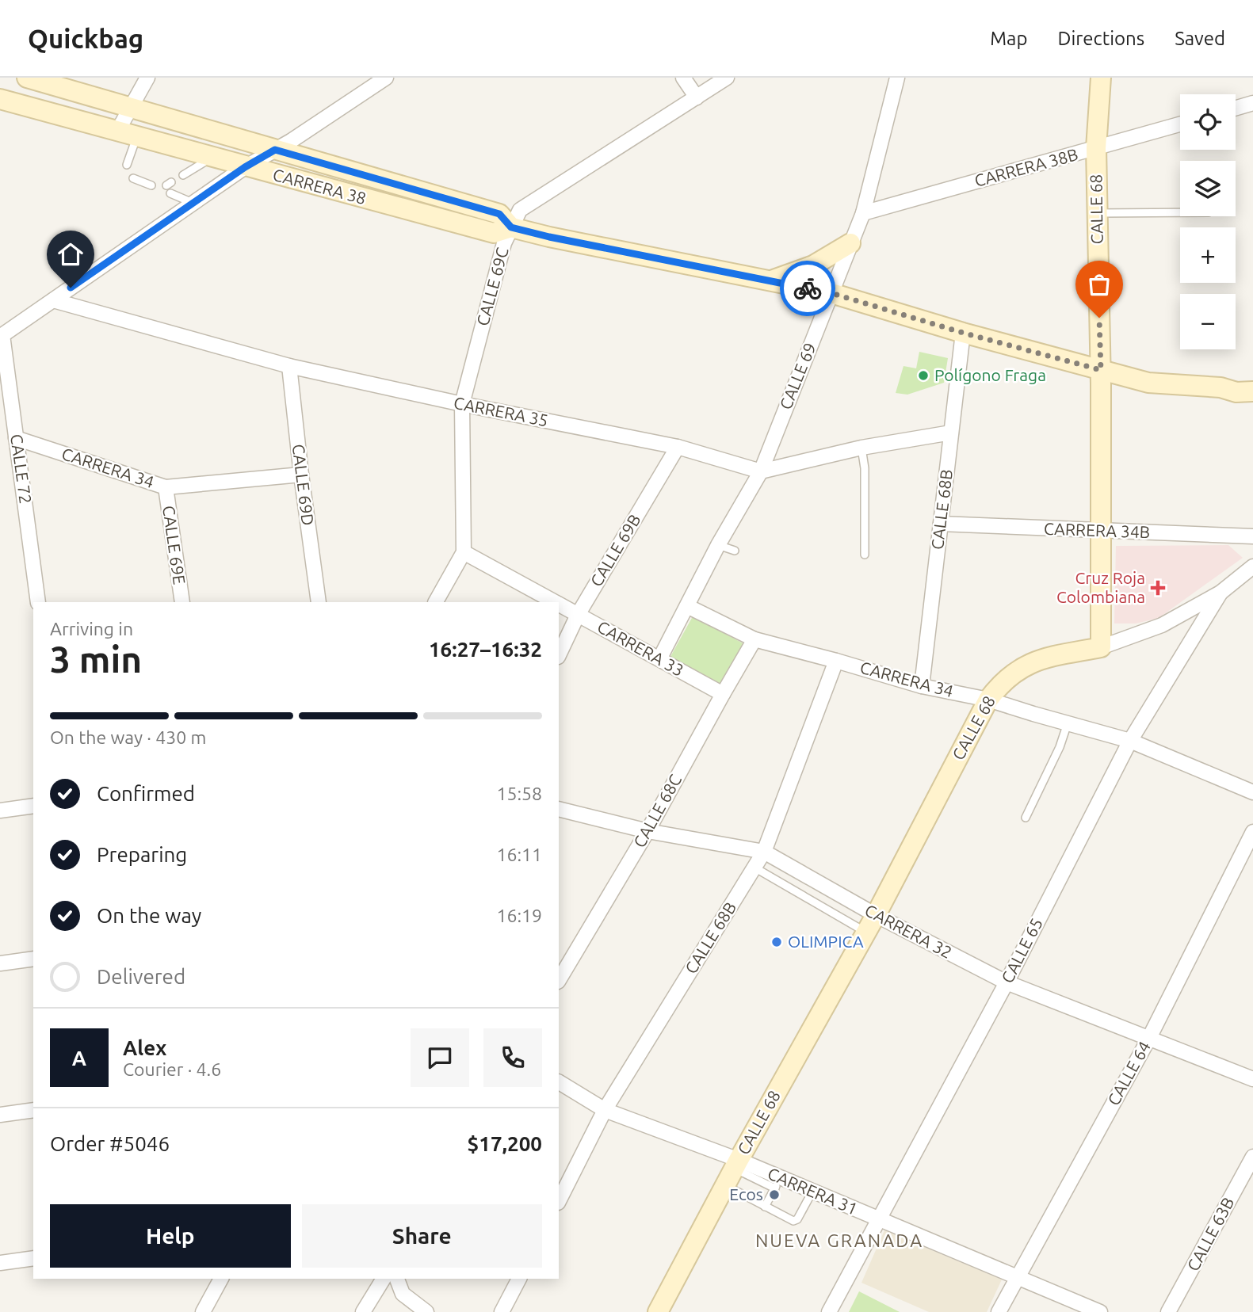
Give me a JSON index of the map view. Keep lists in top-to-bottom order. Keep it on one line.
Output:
{"streets":{"main road":["CARRERA 38","CALLE 68"],"street":["CARRERA 38B","CALLE 69C","CALLE 69","CARRERA 35","CARRERA 34","CALLE 72","CALLE 69D","CALLE 68B","CARRERA 34B","CALLE 69E","CALLE 69B","CARRERA 33","CALLE 68C","CARRERA 32","CALLE 65","CALLE 64","CARRERA 31","CALLE 63B"]},"crossings":[["CARRERA 38B","CALLE 68"],["CARRERA 38B","CALLE 69"],["CARRERA 38","CALLE 68"],["CARRERA 38","CALLE 69C"],["CARRERA 38","CALLE 69"],["CARRERA 38","CALLE 68B"],["CALLE 68","CARRERA 34"],["CALLE 68","CARRERA 34B"],["CALLE 68","CARRERA 32"],["CALLE 68","CALLE 65"],["CALLE 68","CARRERA 31"],["CALLE 69C","CARRERA 35"],["CALLE 69C","CARRERA 33"],["CALLE 69","CARRERA 35"],["CALLE 69","CARRERA 34"],["CALLE 69","CARRERA 33"],["CARRERA 35","CALLE 69D"],["CARRERA 35","CALLE 68B"],["CARRERA 35","CALLE 69B"],["CARRERA 34","CALLE 72"],["CARRERA 34","CALLE 69D"],["CARRERA 34","CALLE 68B"],["CARRERA 34","CALLE 69E"],["CARRERA 34","CALLE 68C"],["CARRERA 34","CALLE 65"],["CALLE 68B","CARRERA 34B"],["CALLE 68B","CARRERA 32"],["CALLE 68B","CARRERA 31"],["CALLE 69B","CARRERA 33"],["CARRERA 33","CALLE 68C"],["CALLE 68C","CARRERA 32"],["CARRERA 32","CALLE 65"],["CARRERA 32","CALLE 64"],["CALLE 65","CARRERA 31"],["CALLE 64","CARRERA 31"]],"districts":["NUEVA GRANADA"],"places":{"other":["Polígono Fraga","OLIMPICA","Ecos"],"health":["Cruz Roja Colombiana"]},"page":{"header":"Quickbag","nav":["Map","Directions","Saved"],"map_buttons":["+","−"],"heading":["3 min","Arriving in","16:27–16:32"],"panel":["Alex","Courier · 4.6","Order #5046","$17,200"],"bar":"On the way · 430 m","list":[["Confirmed","15:58"],["Preparing","16:11"],["On the way","16:19"],"Delivered"],"round":"A","buttons":["Help","Share"]}}
